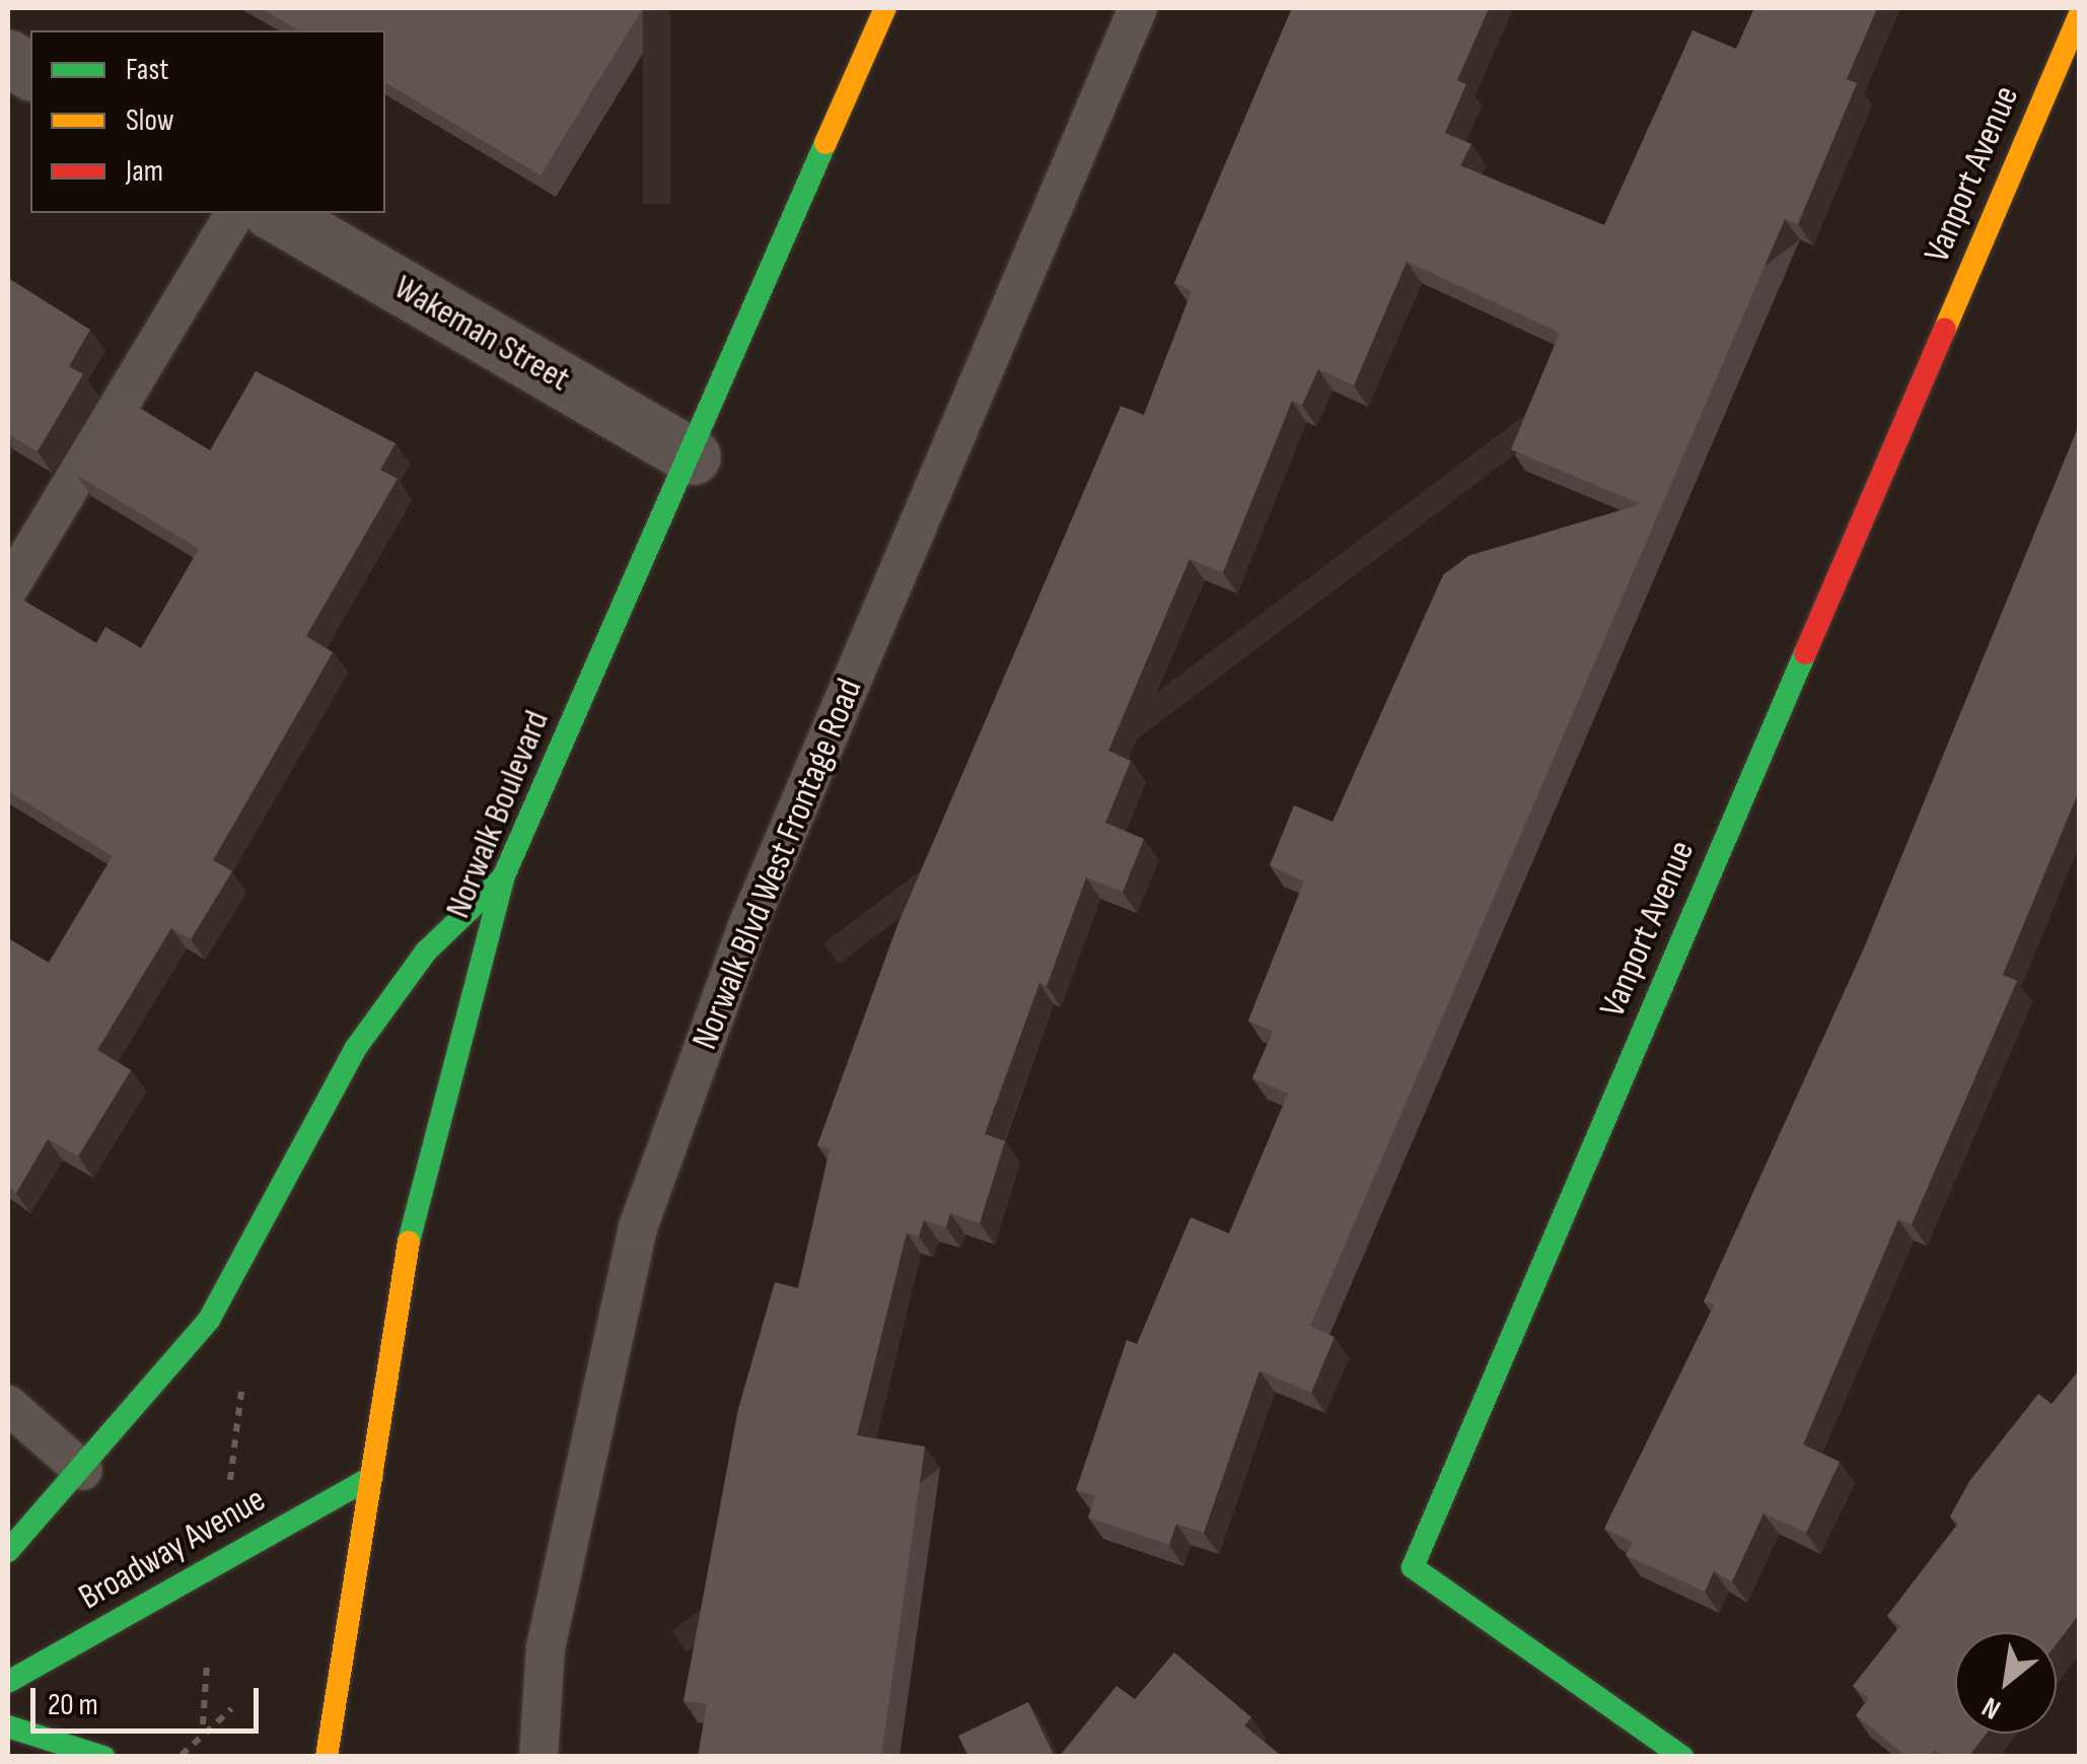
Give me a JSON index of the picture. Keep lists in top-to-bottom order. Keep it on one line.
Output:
{"streets":{"main road":["Vanport Avenue","Norwalk Boulevard","Broadway Avenue"],"street":["Wakeman Street"],"lane":["Norwalk Blvd West Frontage Road"]},"crossings":[["Wakeman Street","Norwalk Boulevard"],["Norwalk Boulevard","Broadway Avenue"]],"legend":["Fast","Slow","Jam"],"scale_bar":"20 m","north":"bottom left"}
